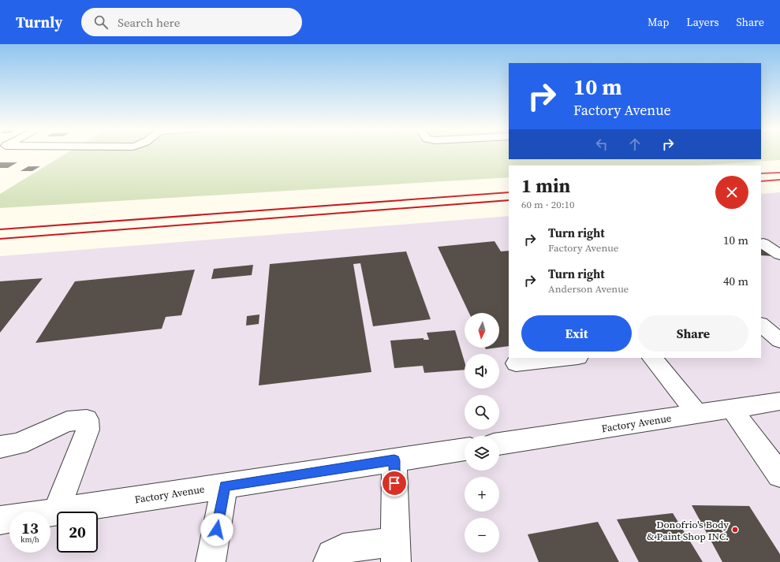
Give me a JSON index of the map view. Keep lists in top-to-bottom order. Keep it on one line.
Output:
{"streets":{"street":["Factory Avenue"]},"places":["Donofrio's Body & Paint Shop INC."],"north":"bottom","page":{"header":"Turnly","search":"Search here","nav":["Map","Layers","Share"],"turn":["10 m","Factory Avenue"],"heading":["1 min","60 m · 20:10"],"list":[{"name":"Turn right","note":"Factory Avenue","value":"10 m"},{"name":"Turn right","note":"Anderson Avenue","value":"40 m"}],"buttons":["Exit","Share"],"map_buttons":["+","−"],"speed":"13 km/h","limit":"20"}}
